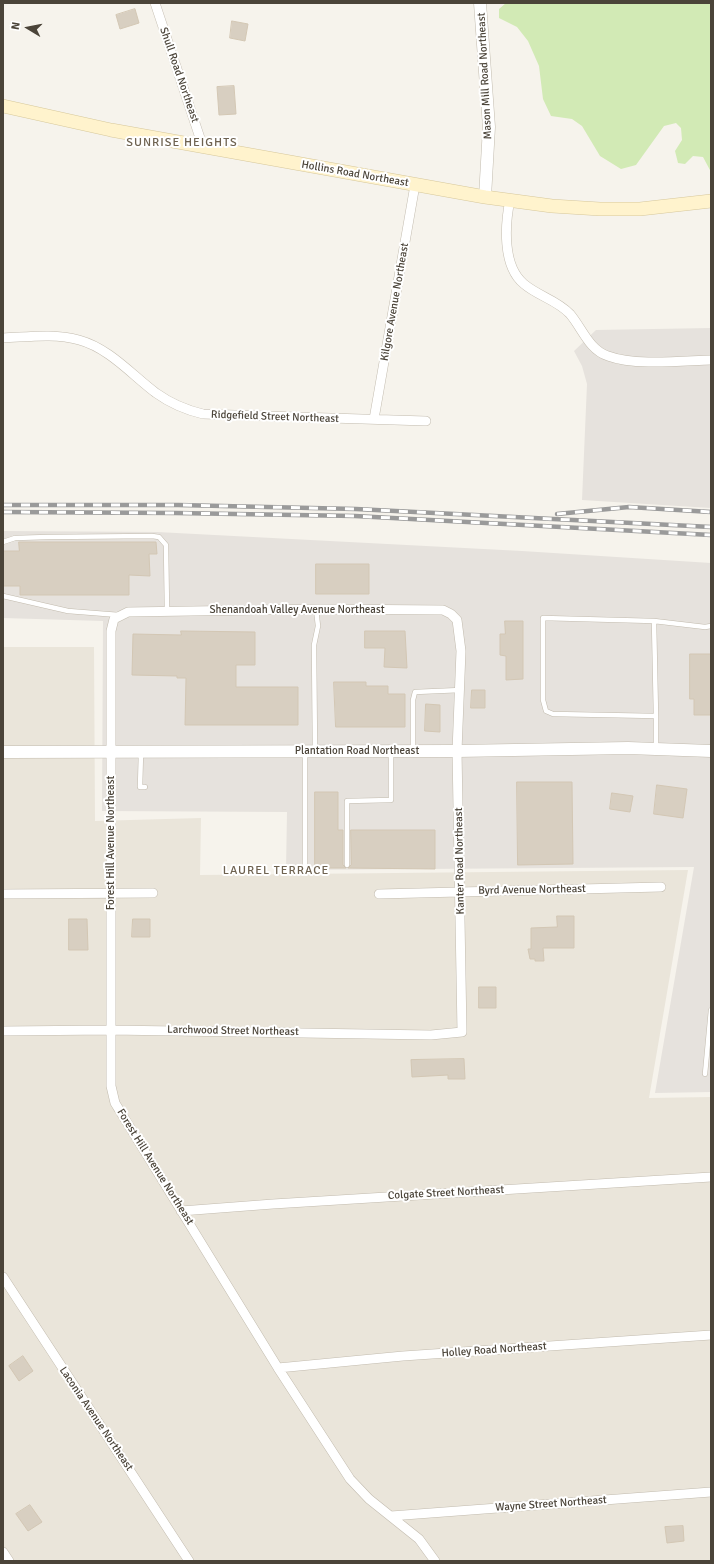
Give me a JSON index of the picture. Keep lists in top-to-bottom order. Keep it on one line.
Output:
{"streets":{"main road":["Hollins Road Northeast"],"street":["Shull Road Northeast","Mason Mill Road Northeast","Kilgore Avenue Northeast","Ridgefield Street Northeast","Shenandoah Valley Avenue Northeast","Plantation Road Northeast","Forest Hill Avenue Northeast","Kanter Road Northeast","Byrd Avenue Northeast","Larchwood Street Northeast","Colgate Street Northeast","Holley Road Northeast","Laconia Avenue Northeast","Wayne Street Northeast"]},"crossings":[["Shull Road Northeast","Hollins Road Northeast"],["Mason Mill Road Northeast","Hollins Road Northeast"],["Hollins Road Northeast","Kilgore Avenue Northeast"],["Kilgore Avenue Northeast","Ridgefield Street Northeast"],["Shenandoah Valley Avenue Northeast","Forest Hill Avenue Northeast"],["Shenandoah Valley Avenue Northeast","Kanter Road Northeast"],["Plantation Road Northeast","Forest Hill Avenue Northeast"],["Plantation Road Northeast","Kanter Road Northeast"],["Forest Hill Avenue Northeast","Larchwood Street Northeast"],["Forest Hill Avenue Northeast","Colgate Street Northeast"],["Forest Hill Avenue Northeast","Holley Road Northeast"],["Forest Hill Avenue Northeast","Wayne Street Northeast"],["Kanter Road Northeast","Byrd Avenue Northeast"],["Kanter Road Northeast","Larchwood Street Northeast"]],"districts":["SUNRISE HEIGHTS","LAUREL TERRACE"],"north":"left"}
